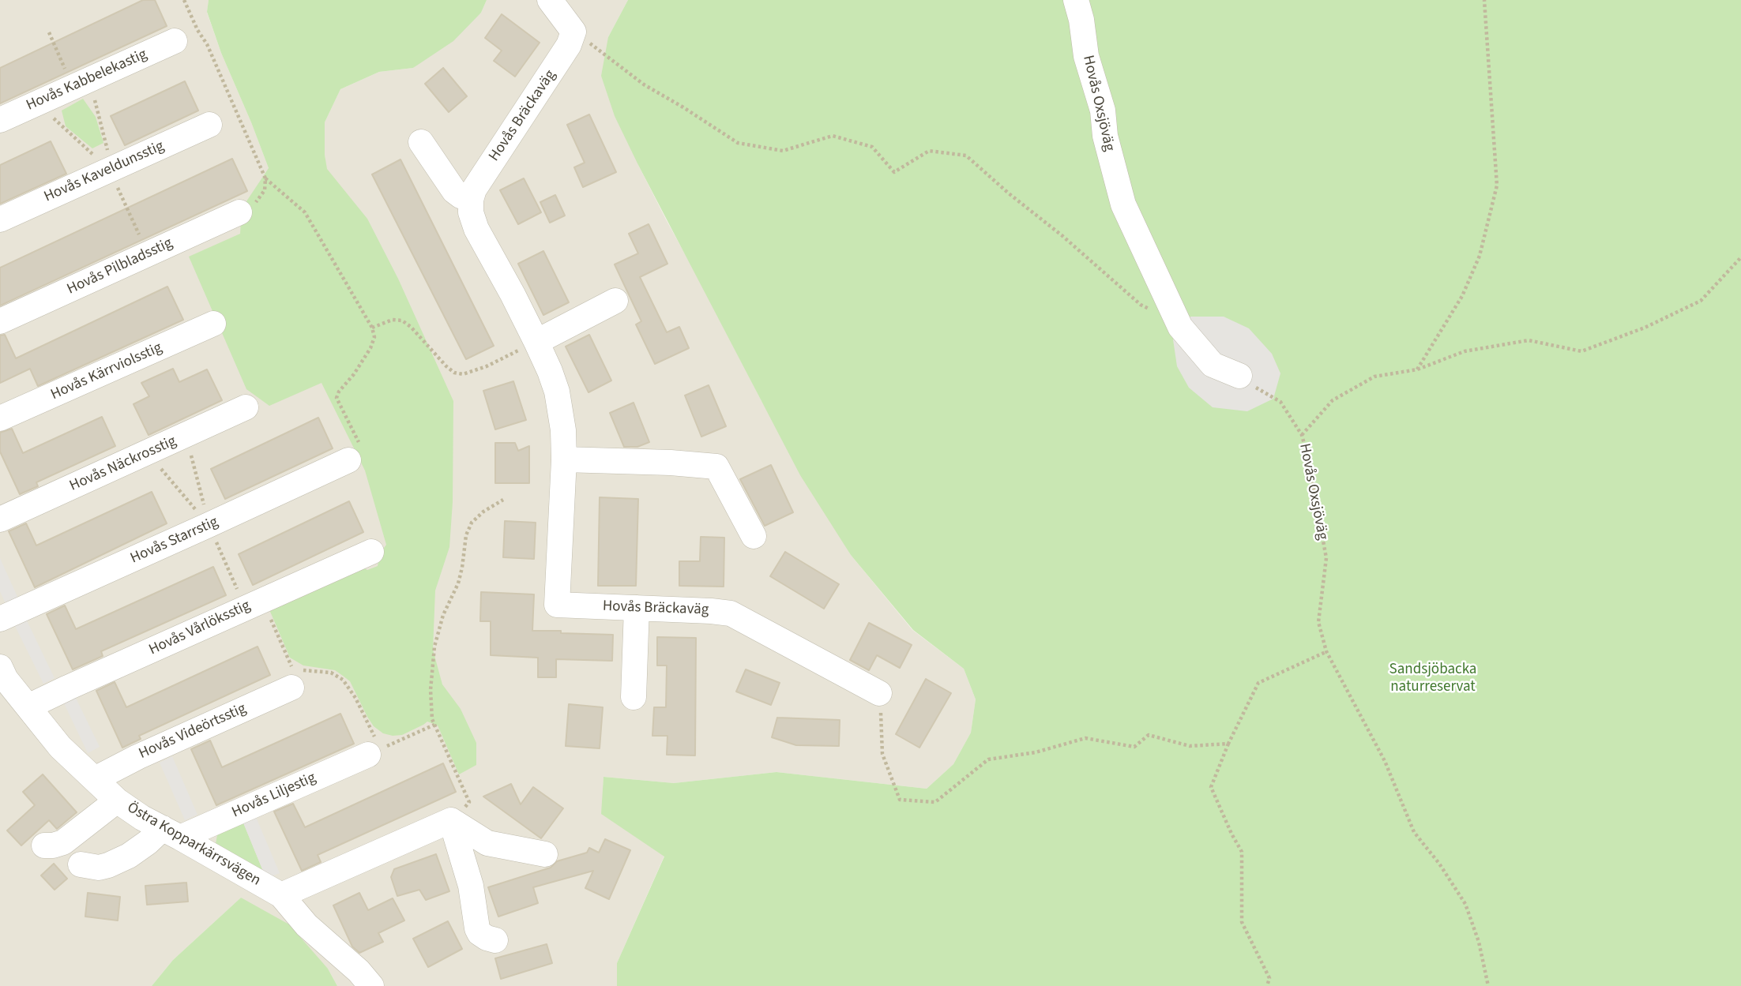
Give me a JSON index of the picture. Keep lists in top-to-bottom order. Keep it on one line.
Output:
{"streets":{"street":["Hovås Kabbelekastig","Hovås Oxsjöväg","Hovås Bräckaväg","Hovås Kaveldunsstig","Hovås Pilbladsstig","Hovås Kärrviolsstig","Hovås Näckrosstig","Hovås Starrstig","Hovås Vårlöksstig","Hovås Videörtsstig","Hovås Liljestig","Östra Kopparkärrsvägen"]},"crossings":[["Hovås Vårlöksstig","Östra Kopparkärrsvägen"],["Hovås Videörtsstig","Östra Kopparkärrsvägen"],["Hovås Liljestig","Östra Kopparkärrsvägen"]],"parks":["Sandsjöbacka naturreservat"]}
